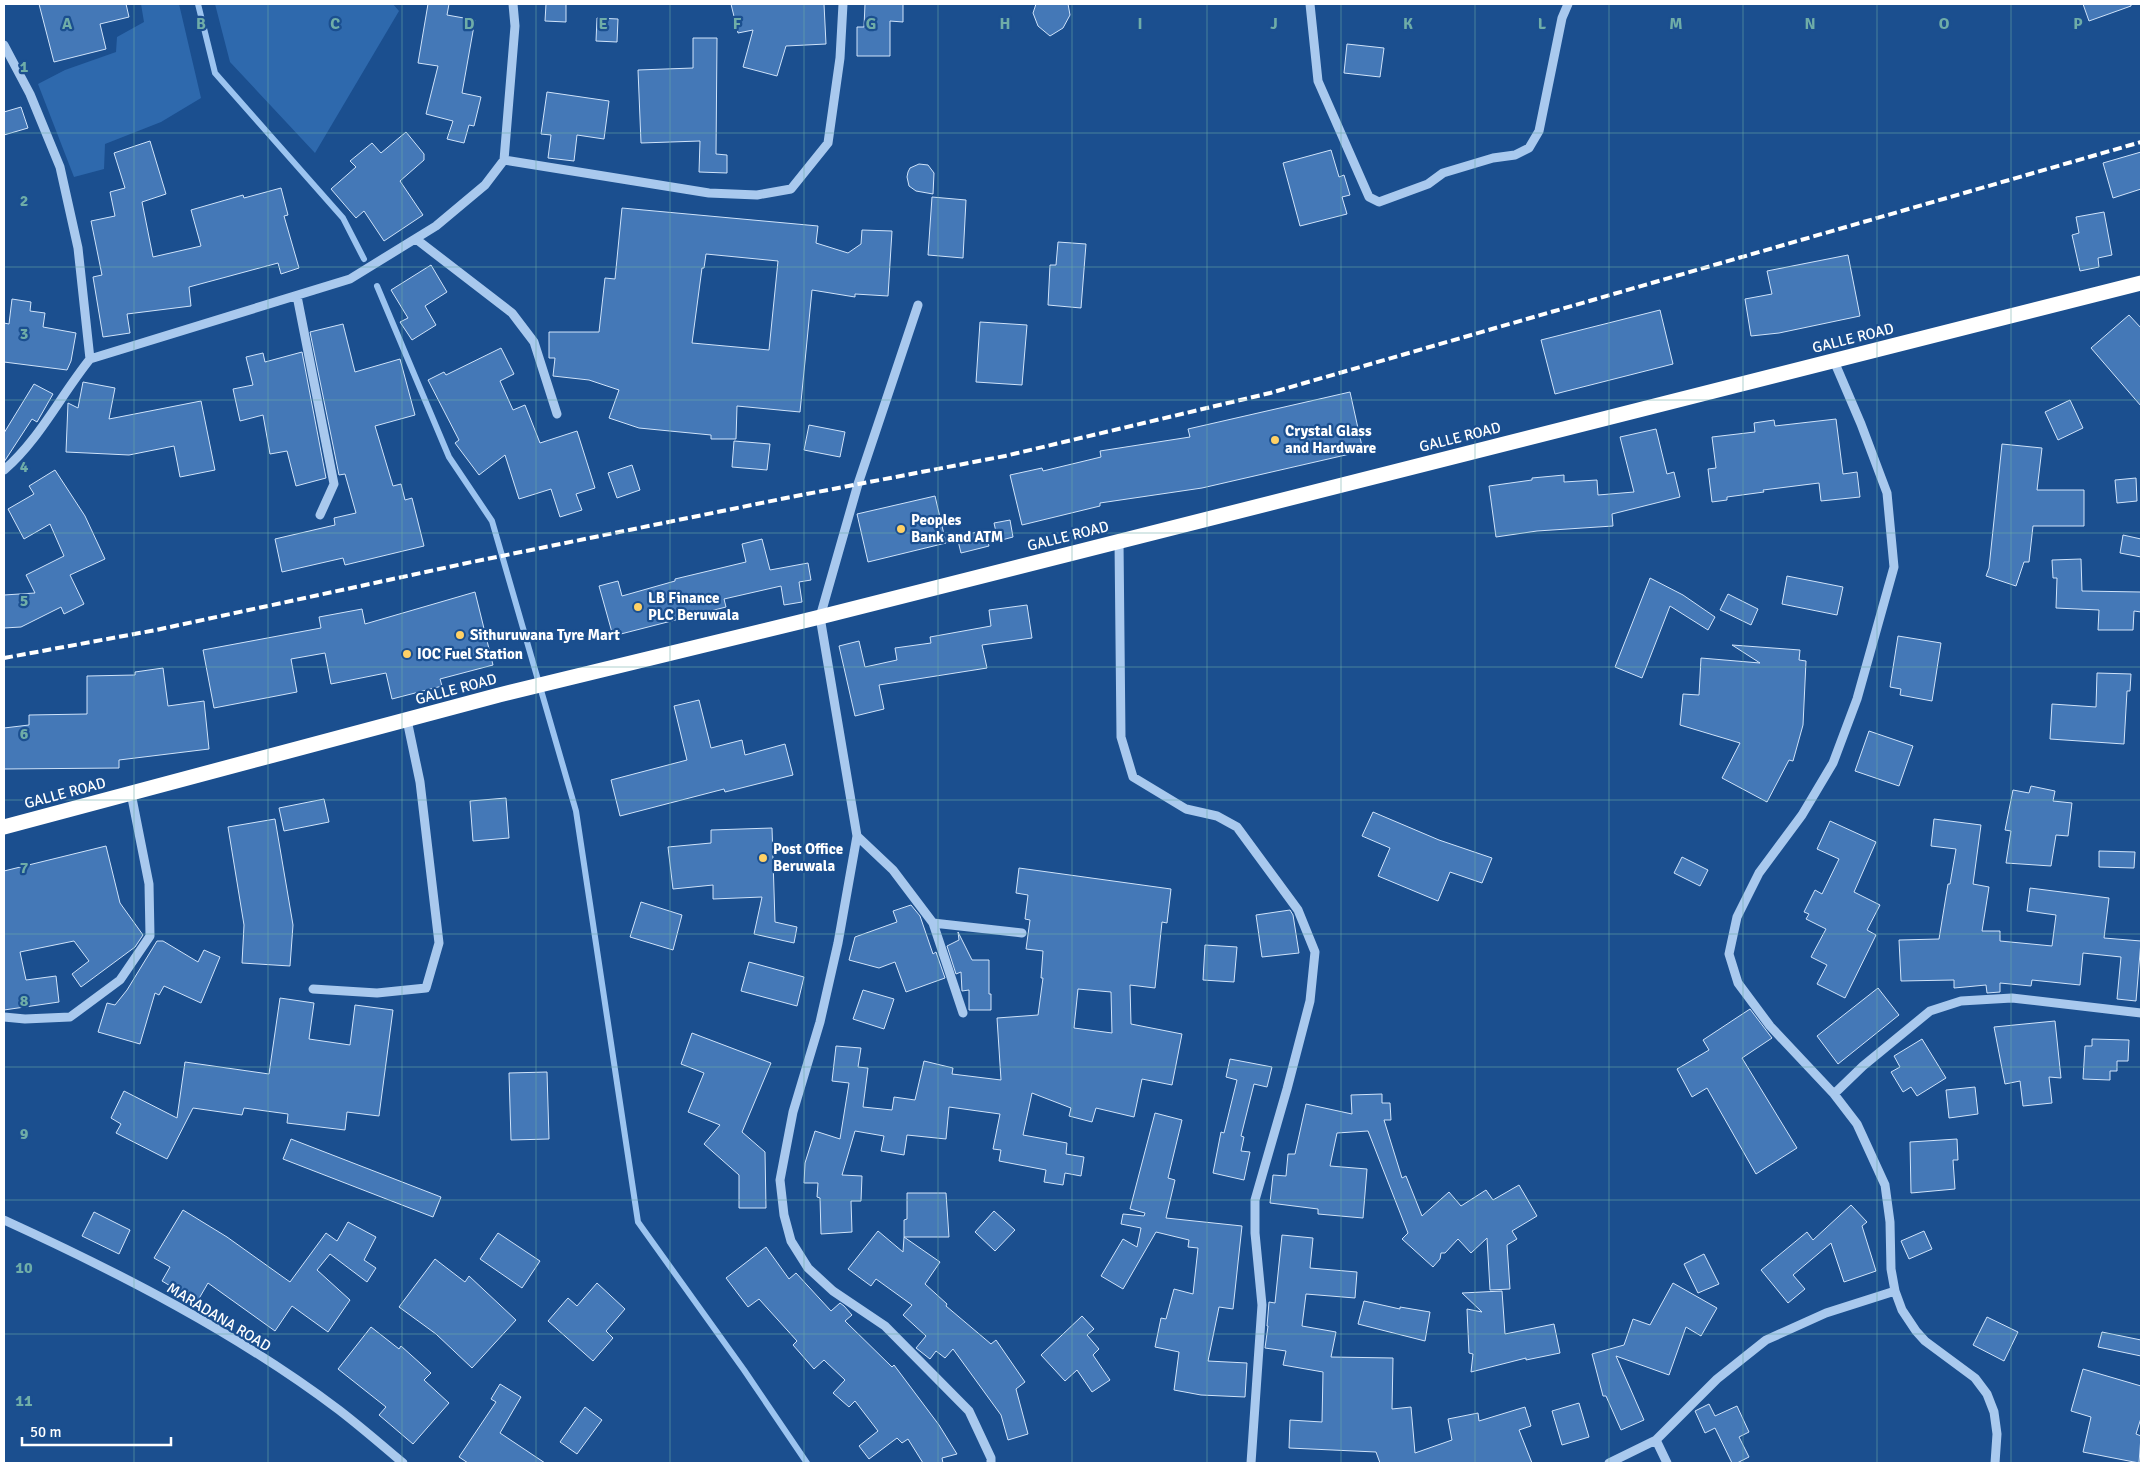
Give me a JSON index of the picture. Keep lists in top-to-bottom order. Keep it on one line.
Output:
{"streets":{"highway":["GALLE ROAD"],"street":["MARADANA ROAD"]},"places":["Crystal Glass and Hardware","Peoples Bank and ATM","LB Finance PLC Beruwala","Sithuruwana Tyre Mart","IOC Fuel Station","Post Office Beruwala"],"scale_bar":"50 m","grid":{"columns":["A","B","C","D","E","F","G","H","I","J","K","L","M","N","O","P"],"rows":["1","2","3","4","5","6","7","8","9","10","11"]}}
